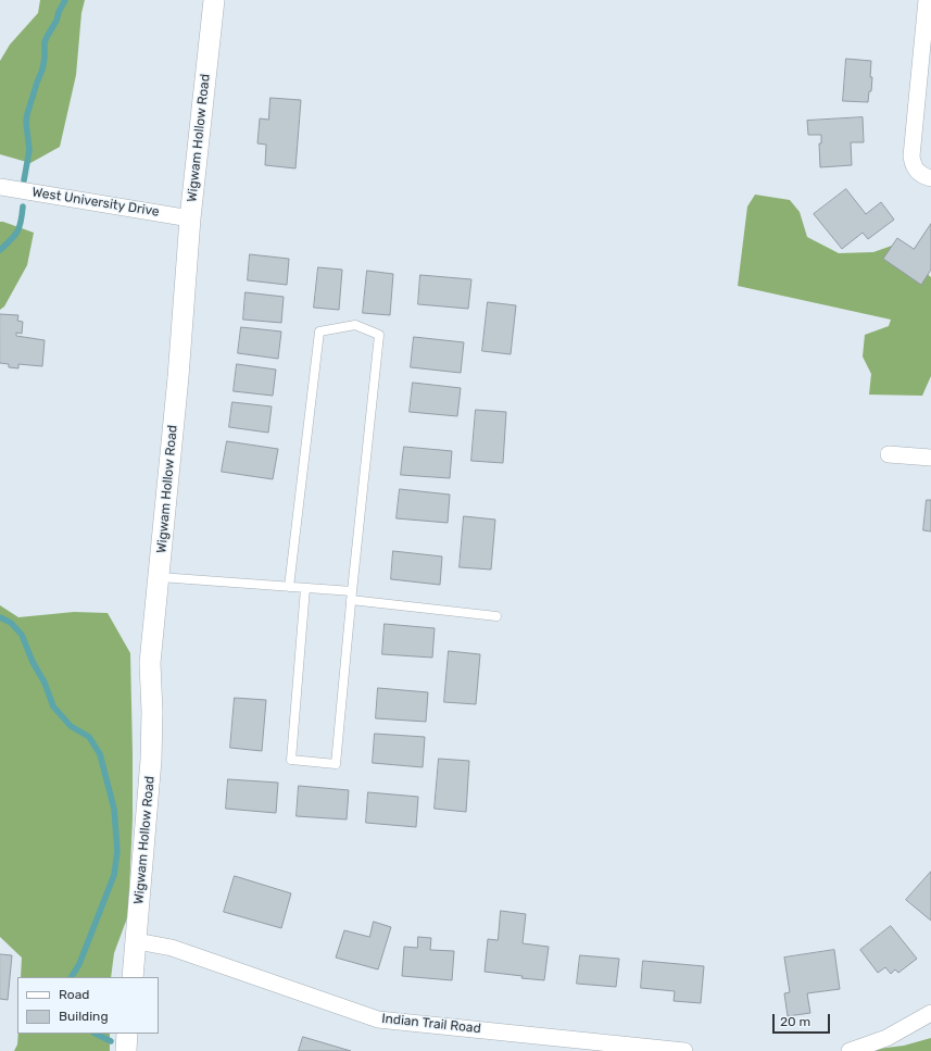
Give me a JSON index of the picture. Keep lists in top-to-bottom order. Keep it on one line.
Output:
{"streets":{"street":["Wigwam Hollow Road","West University Drive","Indian Trail Road"]},"crossings":[["Wigwam Hollow Road","West University Drive"],["Wigwam Hollow Road","Indian Trail Road"]],"legend":["Road","Building"],"scale_bar":"20 m"}
